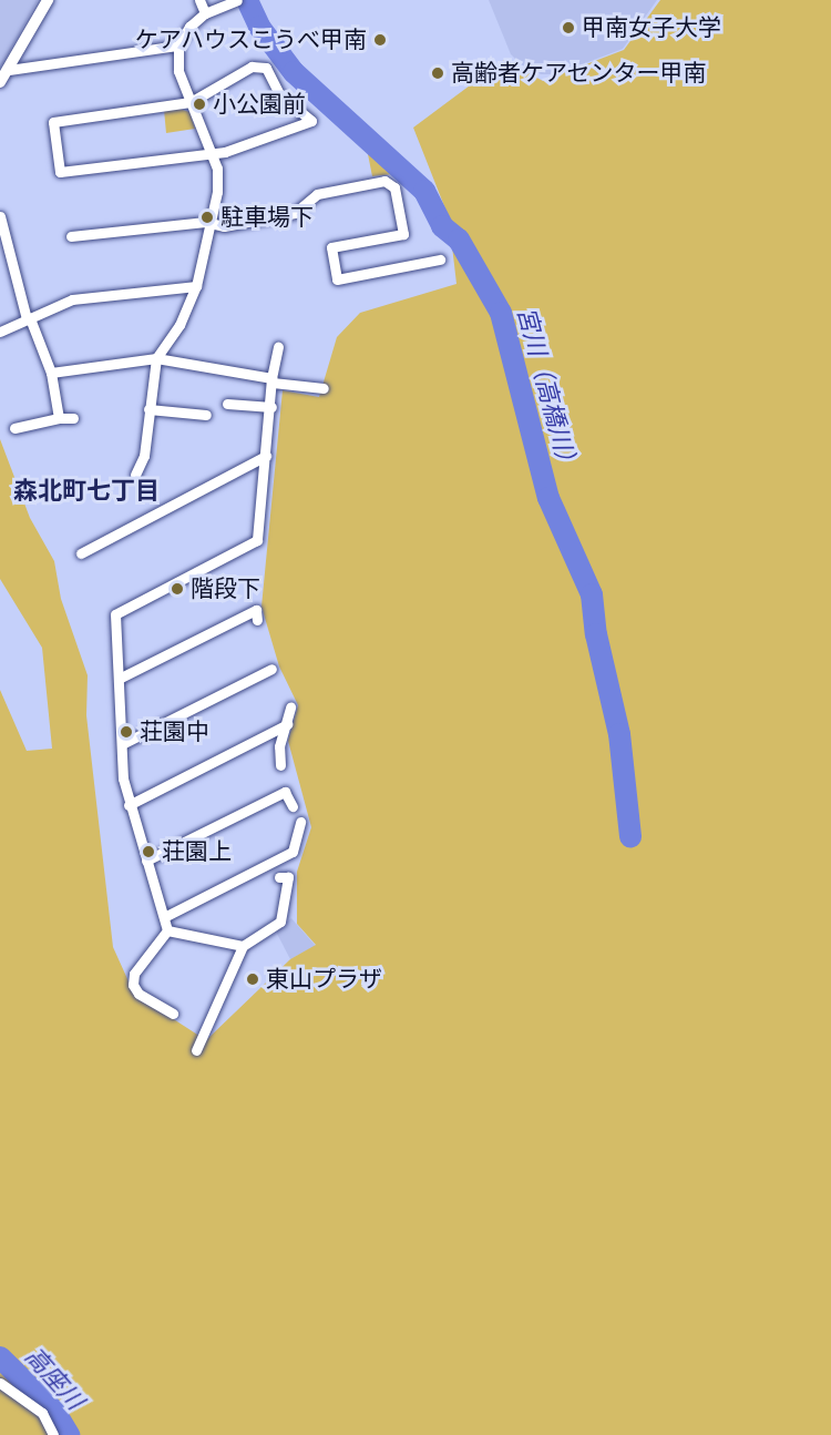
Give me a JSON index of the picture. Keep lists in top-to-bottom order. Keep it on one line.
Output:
{"districts":["森北町七丁目"],"water":["宮川（高橋川）","高座川"],"places":["甲南女子大学","ケアハウスこうべ甲南","高齢者ケアセンター甲南","小公園前","駐車場下","階段下","荘園中","荘園上","東山プラザ"]}
